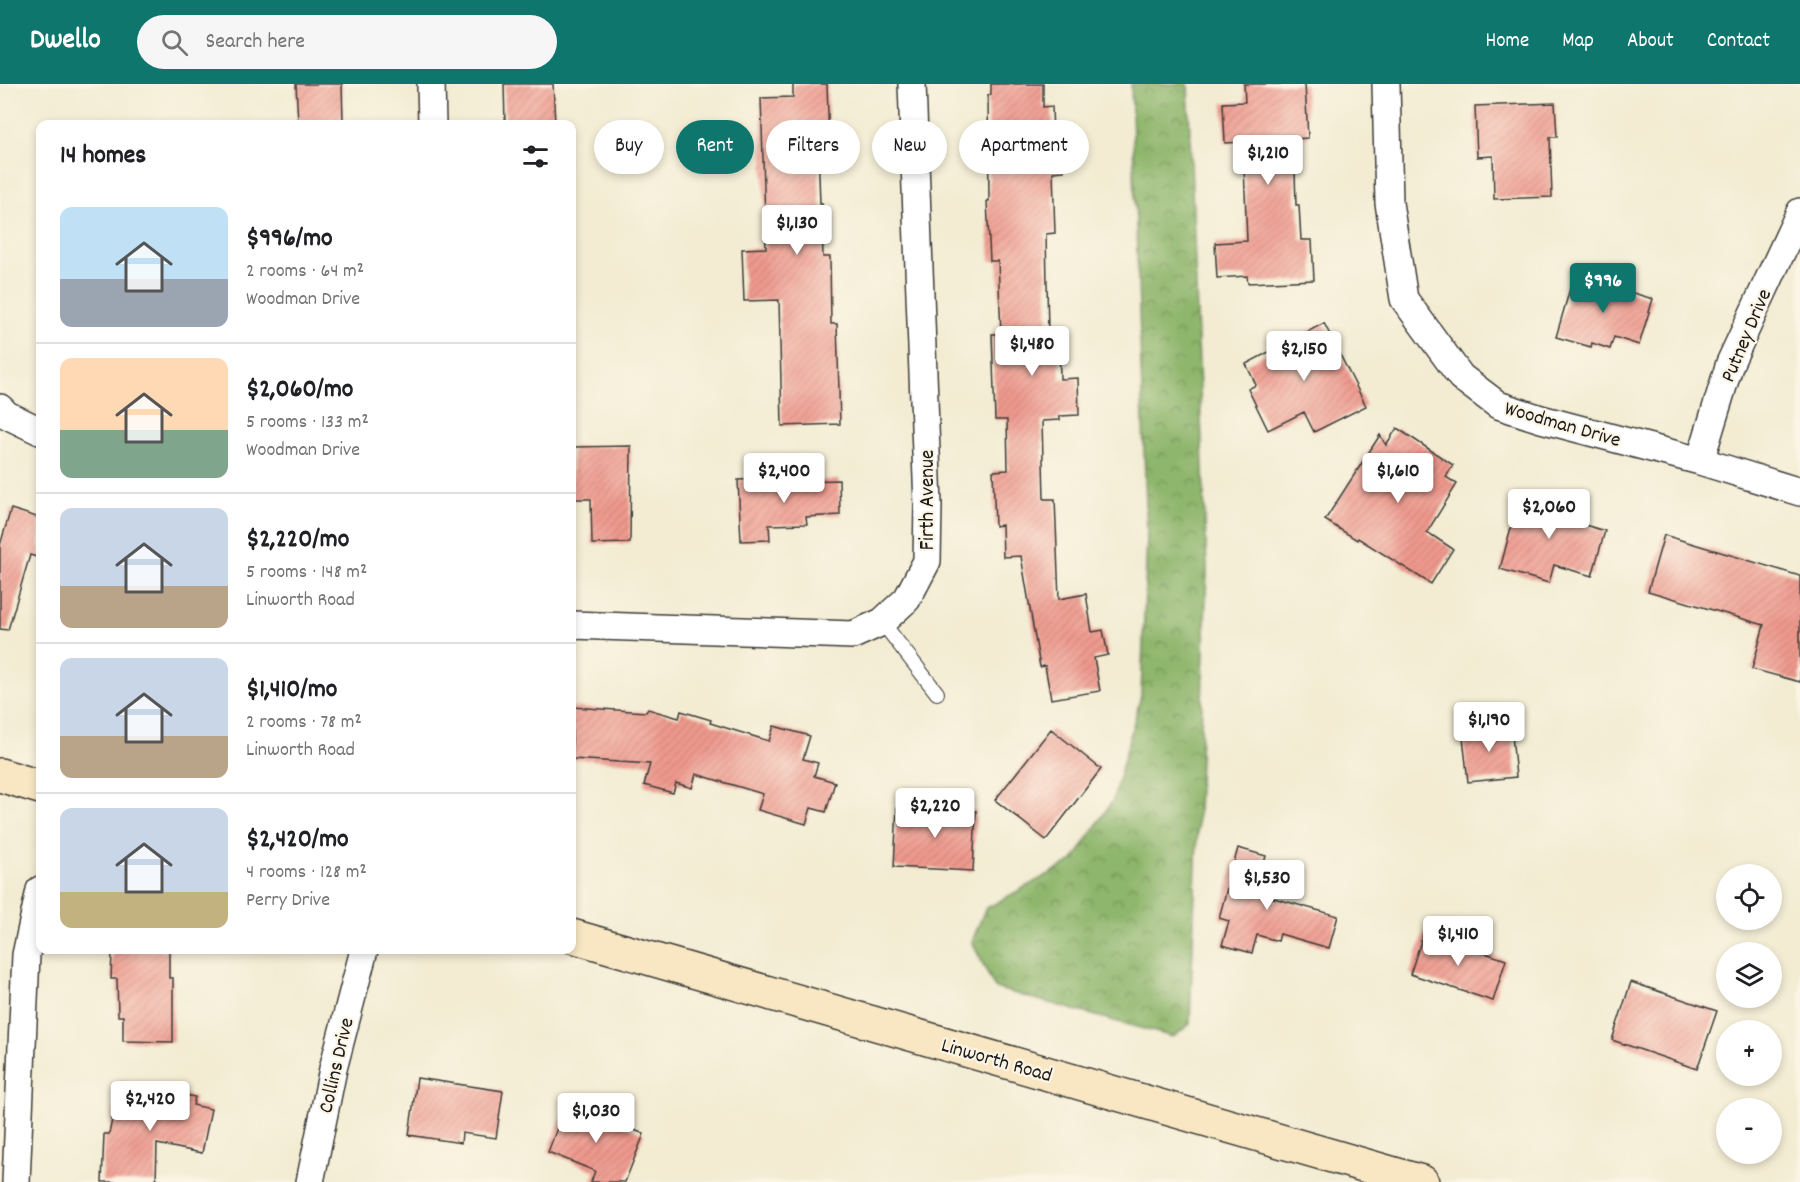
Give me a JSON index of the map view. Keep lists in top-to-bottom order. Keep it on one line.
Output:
{"streets":{"main road":["Linworth Road"],"street":["Putney Drive","Woodman Drive","Firth Avenue","Collins Drive"]},"crossings":[["Putney Drive","Woodman Drive"]],"page":{"header":"Dwello","search":"Search here","nav":["Home","Map","About","Contact"],"chip":["Buy","Rent","Filters","New","Apartment"],"heading":"14 homes","price":["$1,210","$1,130","$996","$1,480","$2,150","$2,400","$1,610","$2,060","$1,190","$2,220","$1,530","$1,410","$2,420","$1,030"],"list":[{"name":"$996/mo","note":"2 rooms · 64 m² · Woodman Drive"},{"name":"$2,060/mo","note":"5 rooms · 133 m² · Woodman Drive"},{"name":"$2,220/mo","note":"5 rooms · 148 m² · Linworth Road"},{"name":"$1,410/mo","note":"2 rooms · 78 m² · Linworth Road"},{"name":"$2,420/mo","note":"4 rooms · 128 m² · Perry Drive"}],"map_buttons":["+","−"]}}
